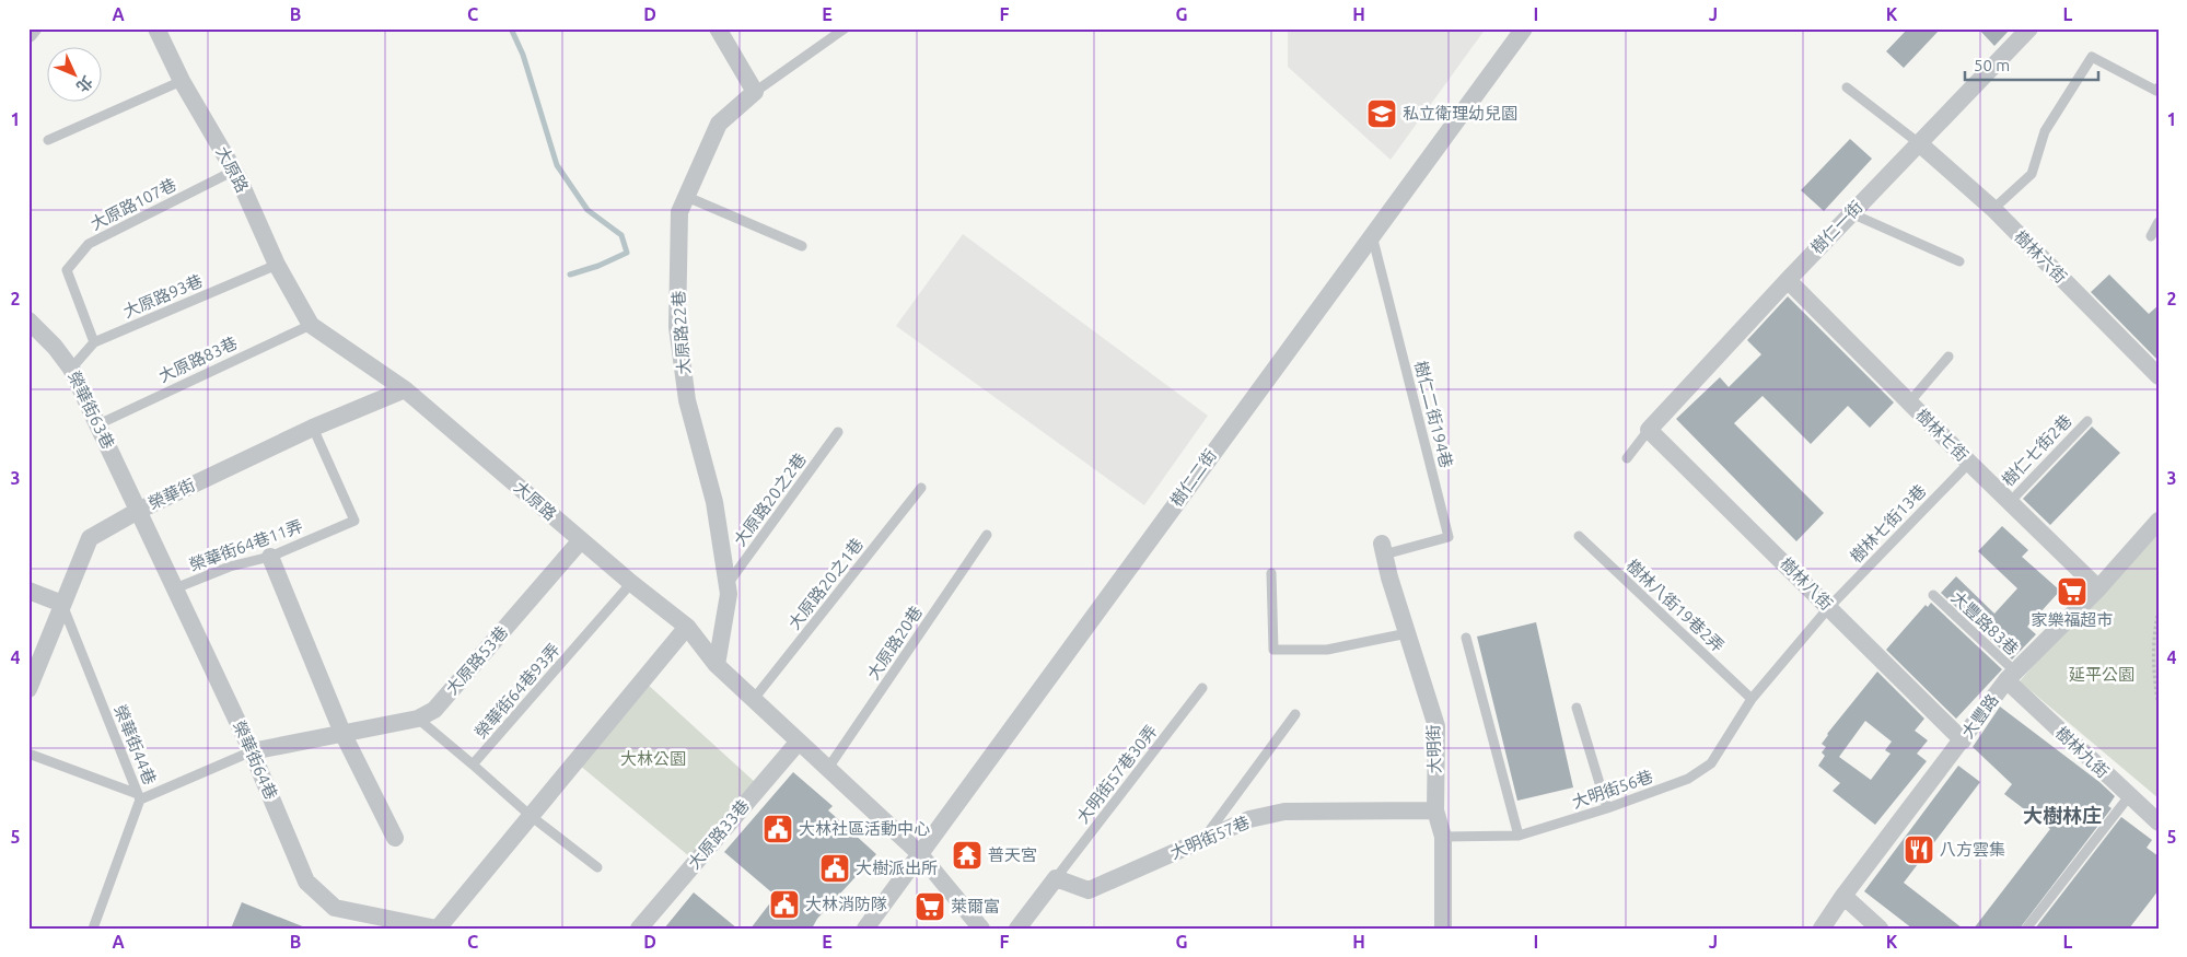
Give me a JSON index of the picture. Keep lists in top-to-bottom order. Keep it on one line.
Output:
{"streets":{"street":["大原路","樹仁一街","樹林六街","大原路22巷","榮華街63巷","樹林七街","樹仁二街","榮華街","樹林八街","大原路53巷","大豐路","大明街","樹林九街","榮華街64巷","大原路33巷","大明街57巷"],"lane":["大原路107巷","大原路93巷","大原路83巷","樹仁二街194巷","樹仁七街2巷","大原路20之2巷","樹林七街13巷","榮華街64巷11弄","大原路20之1巷","樹林八街19巷2弄","大豐路83巷","大原路20巷","榮華街64巷93弄","榮華街44巷","大明街57巷30弄","大明街56巷"]},"crossings":[["大原路","大原路107巷"],["大原路","大原路93巷"],["大原路","大原路22巷"],["大原路","大原路83巷"],["大原路","樹仁二街"],["大原路","榮華街"],["大原路","大原路20之1巷"],["大原路","大原路20巷"],["大原路","大原路53巷"],["大原路","榮華街64巷93弄"],["大原路","榮華街64巷"],["大原路","大原路33巷"],["大原路107巷","大原路93巷"],["樹仁一街","樹林六街"],["樹仁一街","樹林七街"],["樹仁一街","樹林八街"],["大原路93巷","榮華街63巷"],["大原路22巷","大原路20之2巷"],["大原路83巷","榮華街63巷"],["榮華街63巷","榮華街"],["榮華街63巷","榮華街64巷"],["樹仁二街194巷","樹仁二街"],["樹仁二街194巷","大明街"],["樹林七街","樹仁七街2巷"],["樹林七街","樹林七街13巷"],["樹林七街","大豐路"],["榮華街","榮華街64巷11弄"],["榮華街","榮華街44巷"],["榮華街","榮華街64巷"],["樹林七街13巷","樹林八街"],["樹林七街13巷","樹林八街19巷2弄"],["樹林七街13巷","大明街56巷"],["榮華街64巷11弄","榮華街64巷"],["樹林八街","大豐路"],["樹林八街19巷2弄","大明街56巷"],["大豐路83巷","大豐路"],["大豐路83巷","樹林九街"],["大原路53巷","榮華街64巷"],["大豐路","樹林九街"],["大明街","大明街56巷"],["大明街","大明街57巷"],["大明街57巷30弄","大明街57巷"]],"districts":["大樹林庄"],"parks":["延平公園","大林公園"],"places":{"school or university":["私立衛理幼兒園"],"supermarket":["家樂福超市","萊爾富"],"public building":["大林社區活動中心","大樹派出所","大林消防隊"],"restaurant":["八方雲集"],"temple":["普天宮"]},"scale_bar":"50 m","north":"bottom right","grid":{"columns":["A","B","C","D","E","F","G","H","I","J","K","L"],"rows":["1","2","3","4","5"]}}
